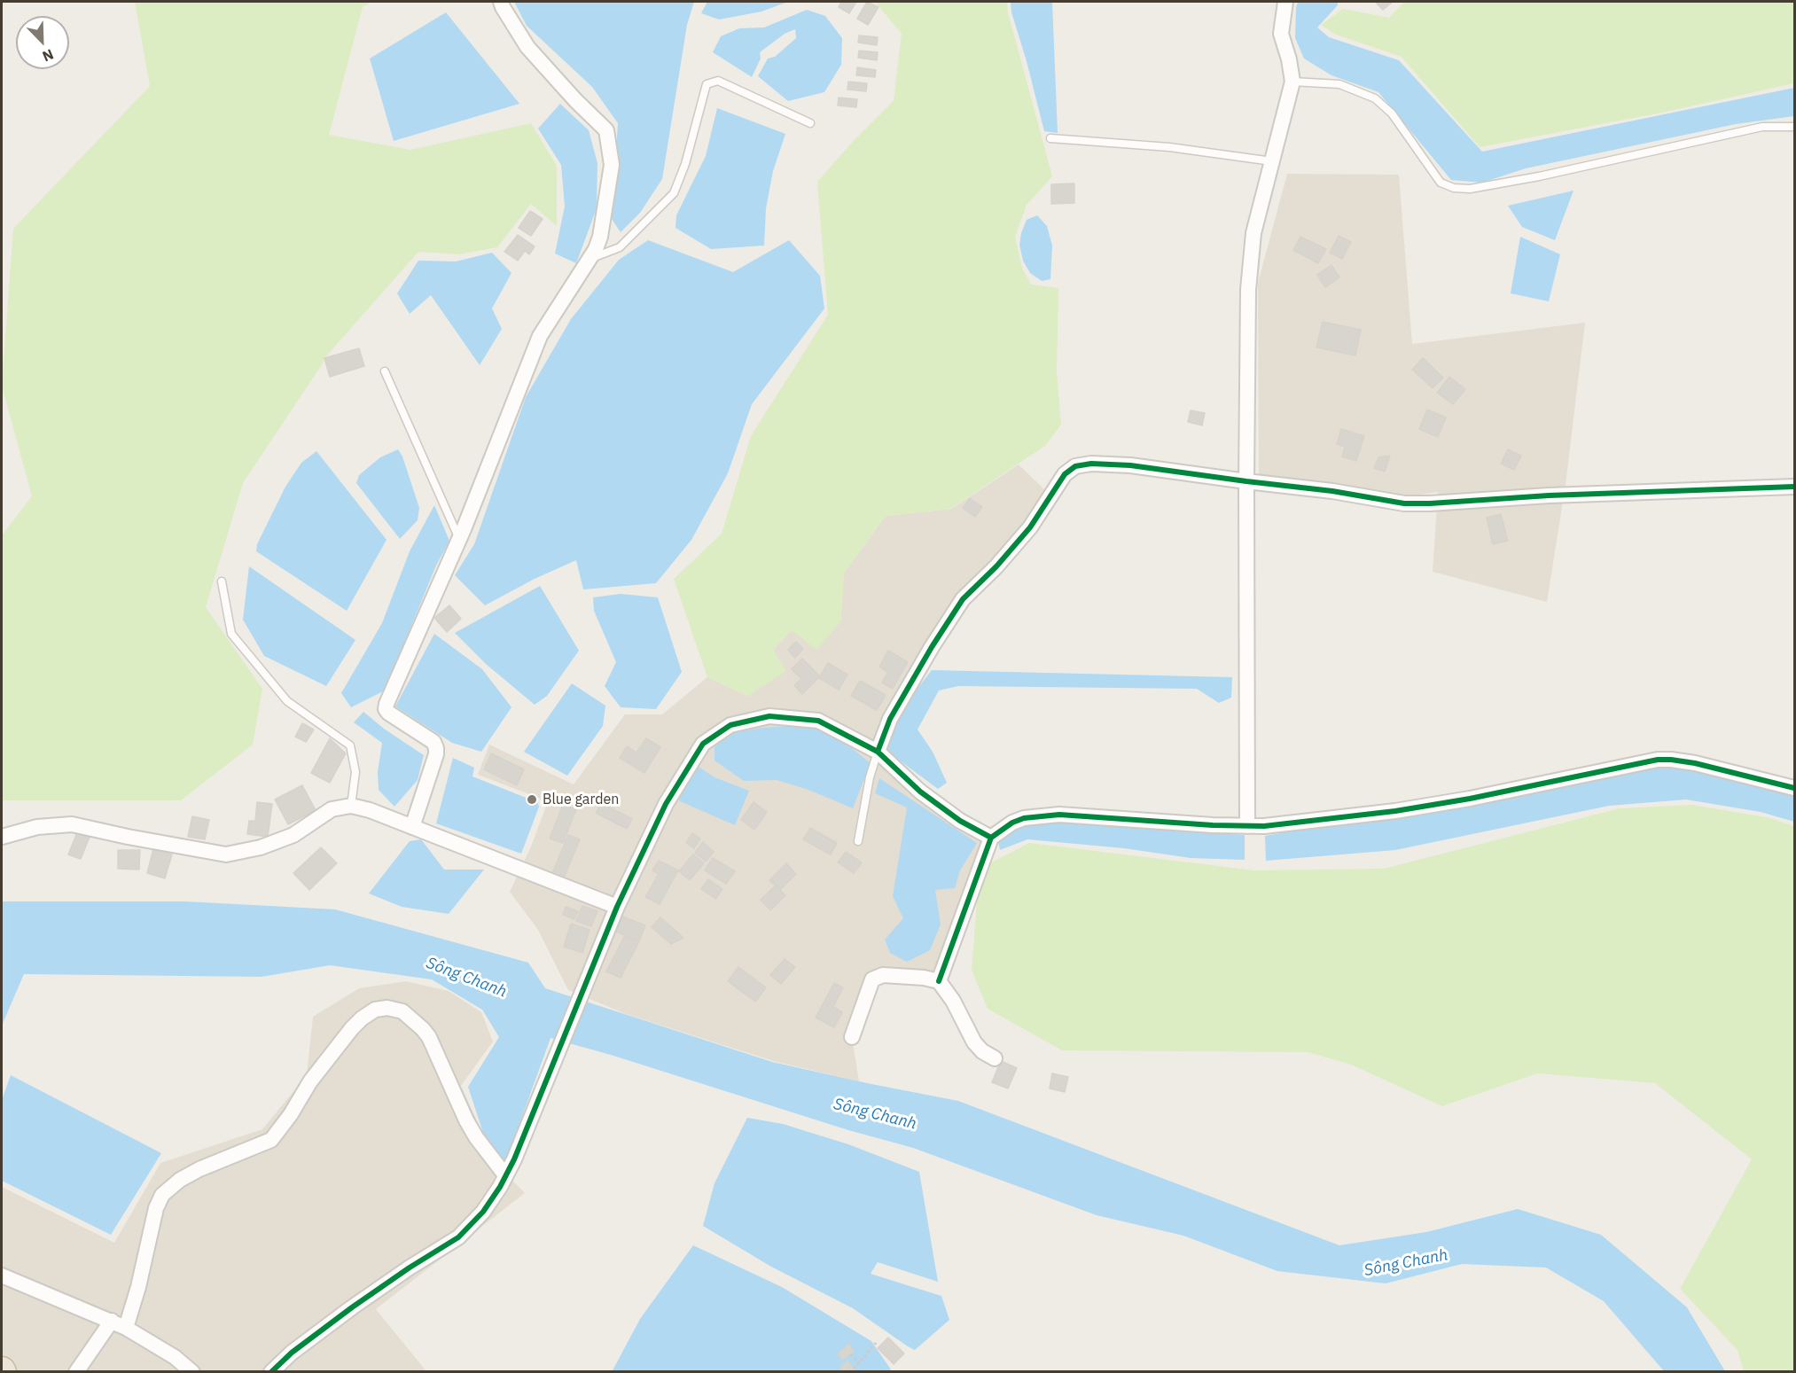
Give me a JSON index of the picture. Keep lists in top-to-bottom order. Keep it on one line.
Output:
{"water":["Sông Chanh"],"places":["Blue garden"],"north":"bottom right"}
